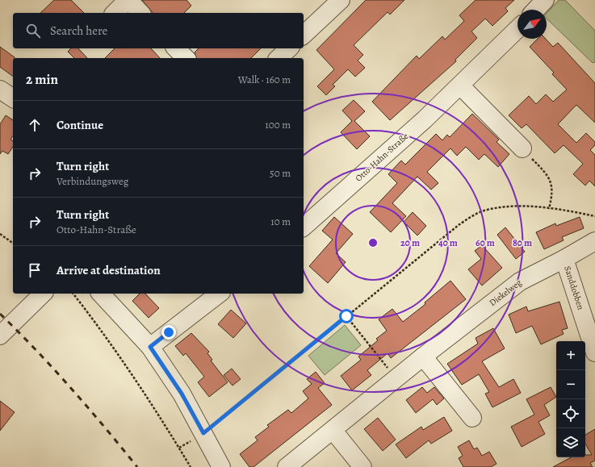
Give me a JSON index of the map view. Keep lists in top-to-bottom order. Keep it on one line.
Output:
{"streets":{"street":["Otto-Hahn-Straße","Sanddobben","Diekelweg"]},"crossings":[["Sanddobben","Diekelweg"]],"north":"top right","page":{"search":"Search here","heading":["2 min","Walk · 160 m"],"list":[["Continue","100 m"],["Turn right","Verbindungsweg","50 m"],["Turn right","Otto-Hahn-Straße","10 m"],"Arrive at destination"],"map_buttons":["+","−"]},"rings":["20 m","40 m","60 m","80 m"]}
